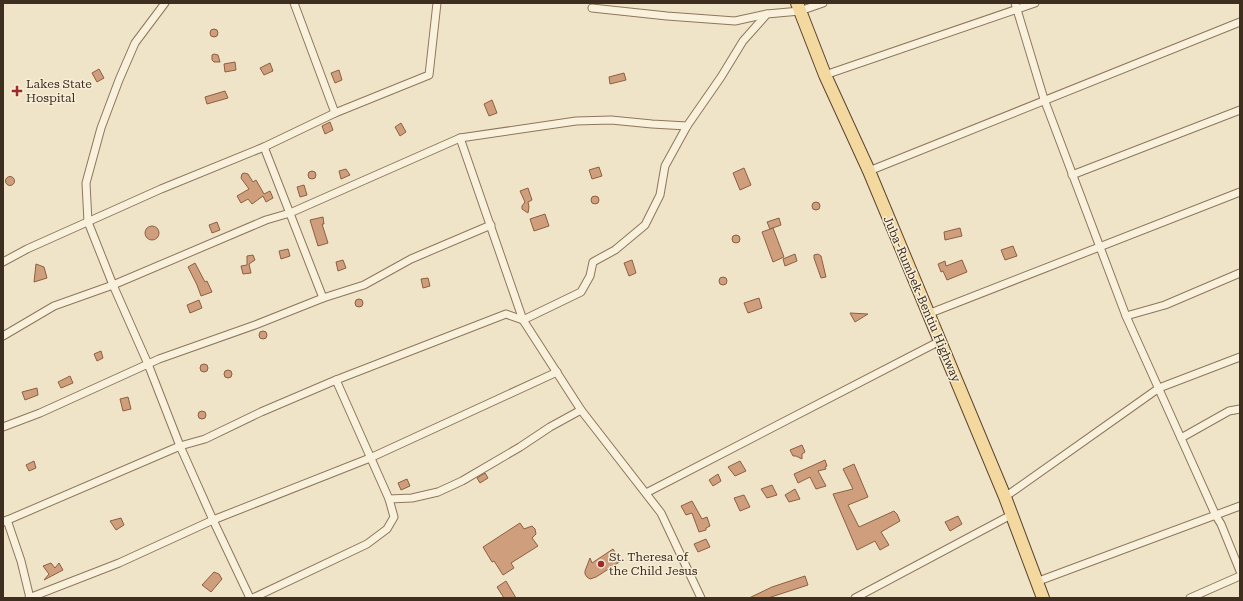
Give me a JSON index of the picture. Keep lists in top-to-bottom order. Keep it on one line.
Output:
{"streets":{"main road":["Juba-Rumbek-Bentiu Highway"]},"places":{"health":["Lakes State Hospital"],"other":["St. Theresa of the Child Jesus"]}}
